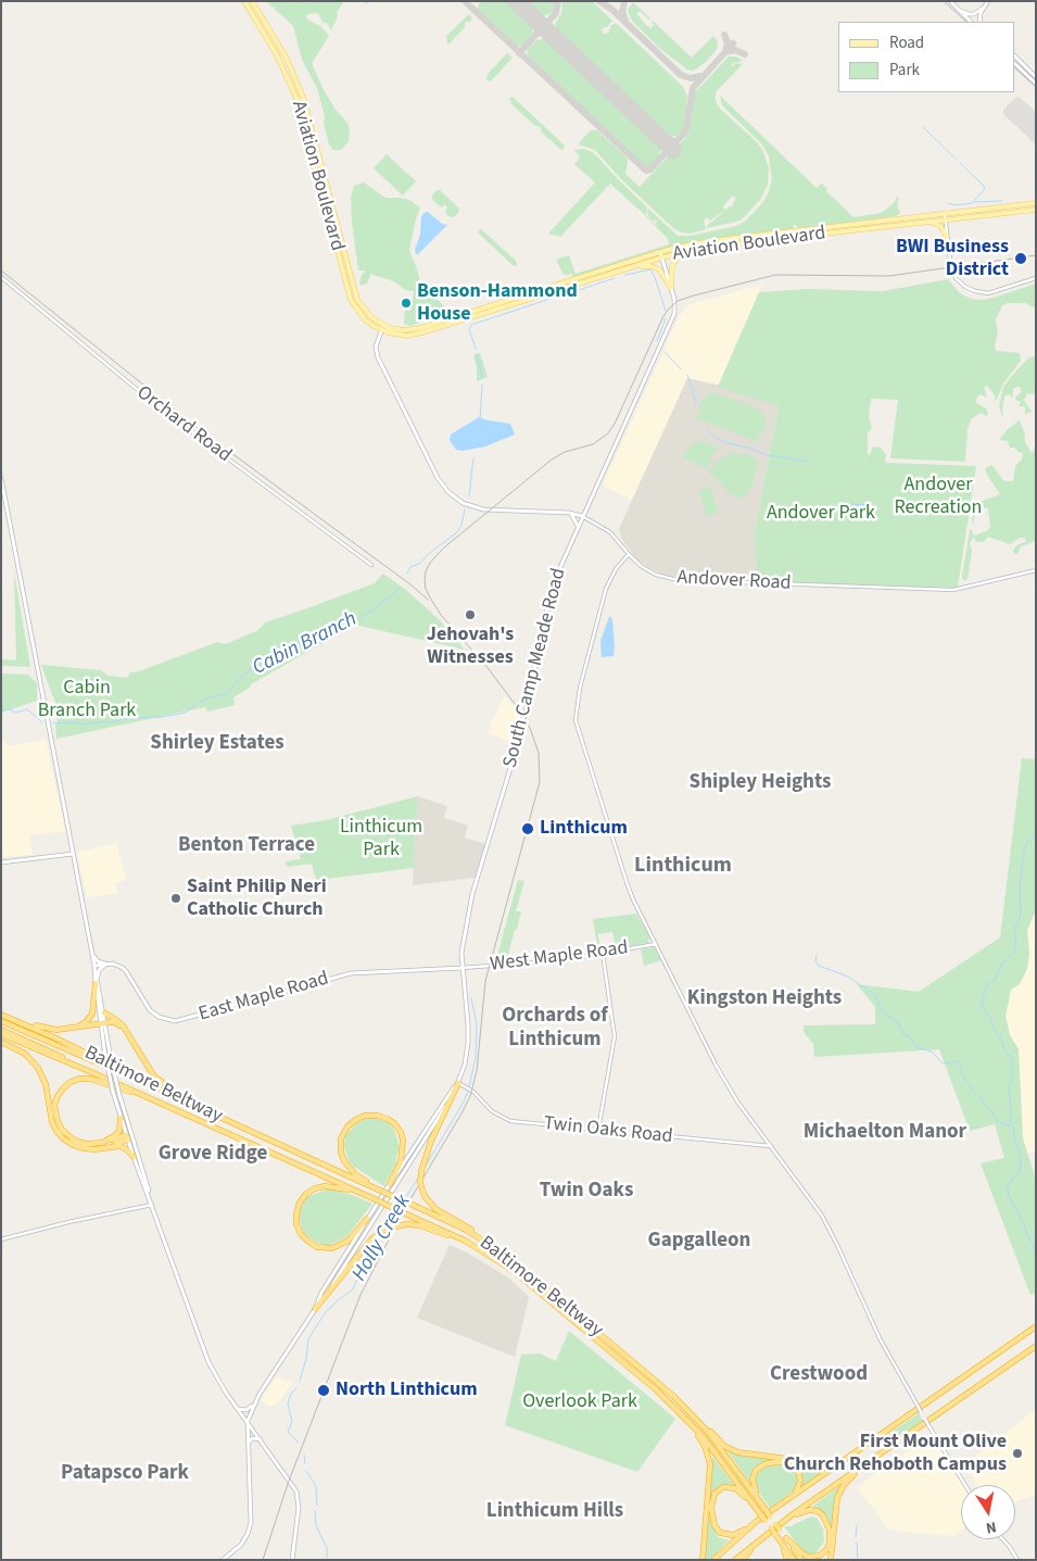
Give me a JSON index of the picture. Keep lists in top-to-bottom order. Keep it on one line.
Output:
{"streets":{"highway":["Baltimore Beltway"],"main road":["Aviation Boulevard","Andover Road","South Camp Meade Road","East Maple Road"],"street":["Orchard Road","West Maple Road","Twin Oaks Road"]},"crossings":[["Aviation Boulevard","Andover Road"],["Aviation Boulevard","South Camp Meade Road"],["Andover Road","South Camp Meade Road"],["South Camp Meade Road","West Maple Road"],["South Camp Meade Road","East Maple Road"],["South Camp Meade Road","Twin Oaks Road"],["West Maple Road","East Maple Road"]],"districts":["Shirley Estates","Shipley Heights","Benton Terrace","Linthicum","Kingston Heights","Orchards of Linthicum","Michaelton Manor","Grove Ridge","Twin Oaks","Gapgalleon","Crestwood","Patapsco Park","Linthicum Hills"],"water":["Cabin Branch","Holly Creek"],"parks":["Andover Recreation","Andover Park","Cabin Branch Park","Linthicum Park","Overlook Park"],"places":["BWI Business District","Benson-Hammond House","Jehovah's Witnesses","Linthicum","Saint Philip Neri Catholic Church","North Linthicum","First Mount Olive Church Rehoboth Campus"],"legend":["Road","Park"],"north":"bottom"}
